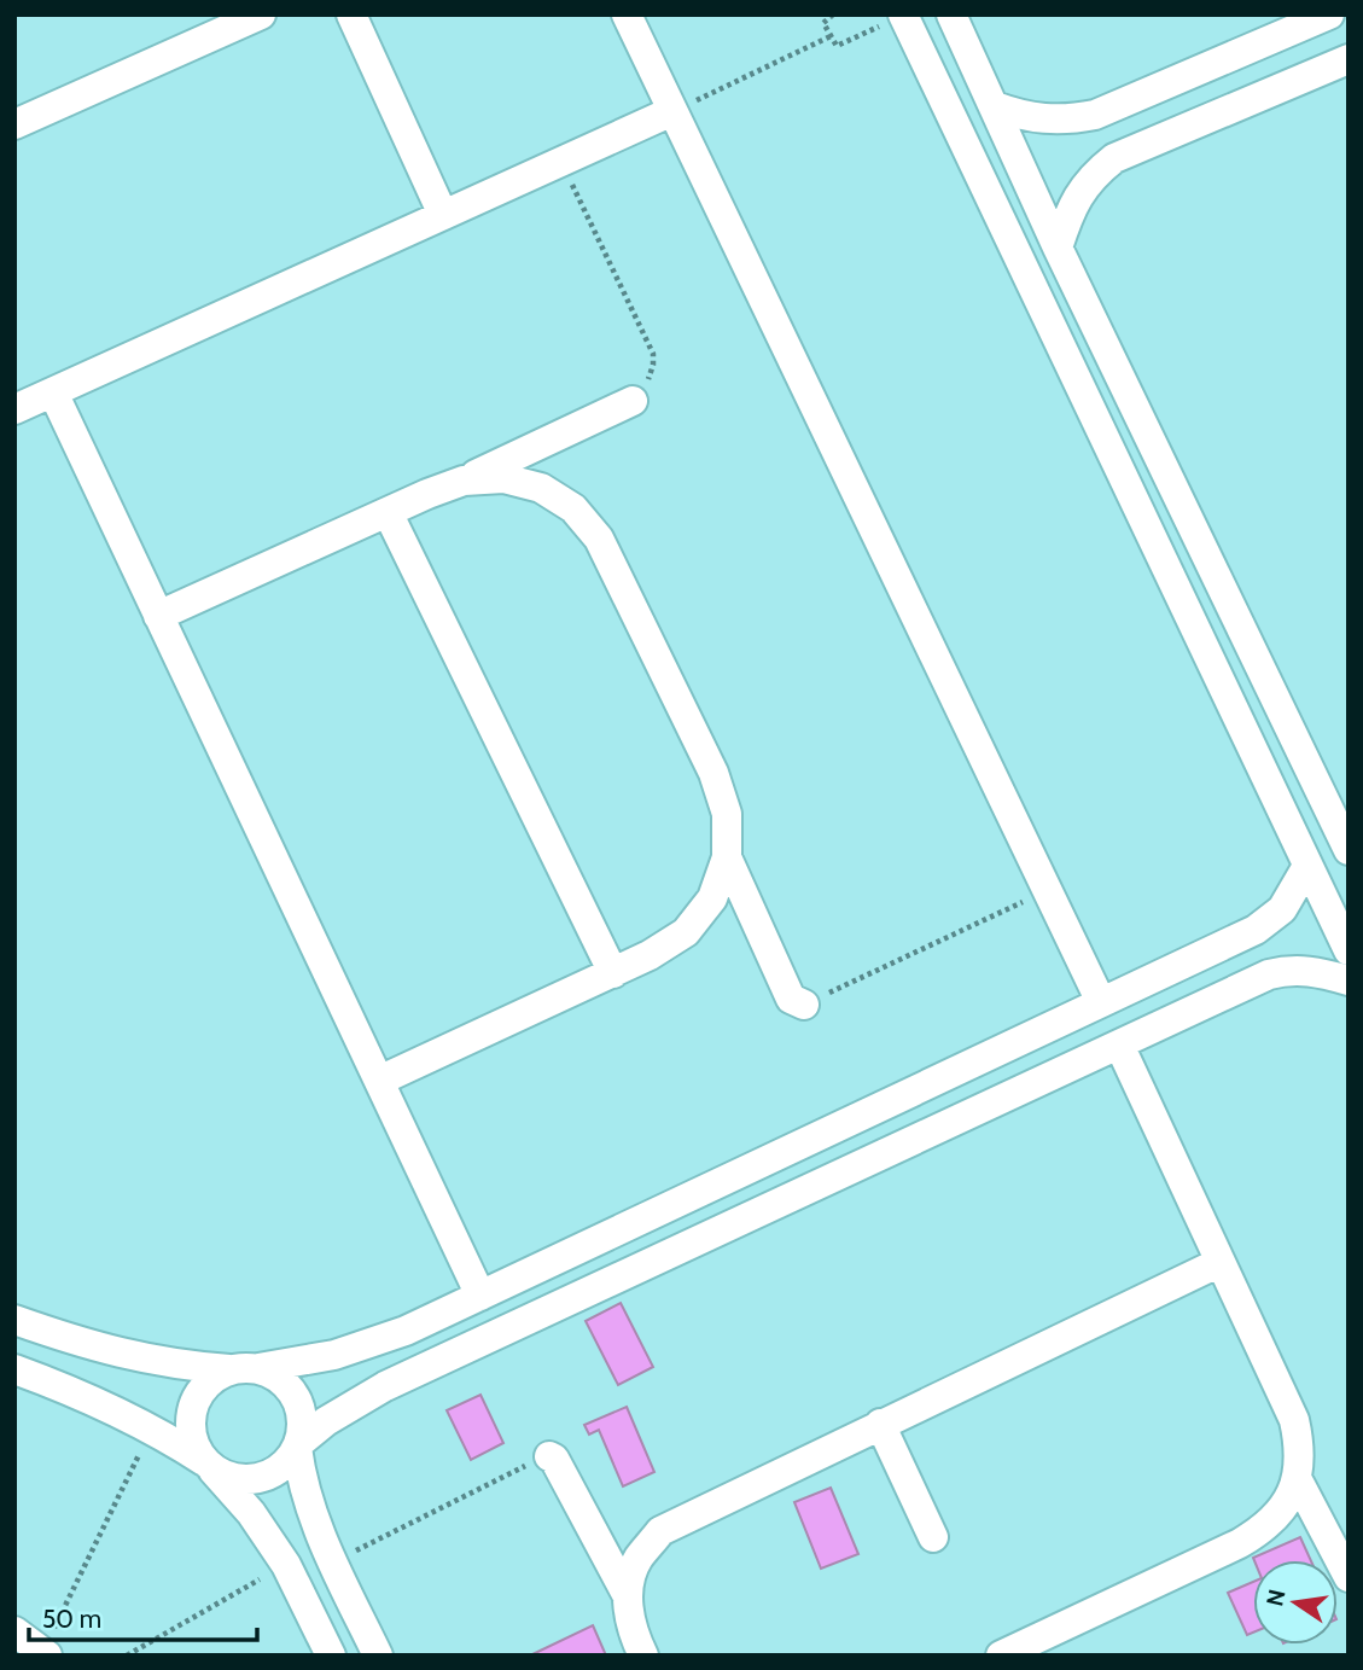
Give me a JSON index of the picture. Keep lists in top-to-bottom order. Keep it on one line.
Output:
{"scale_bar":"50 m","north":"left"}
